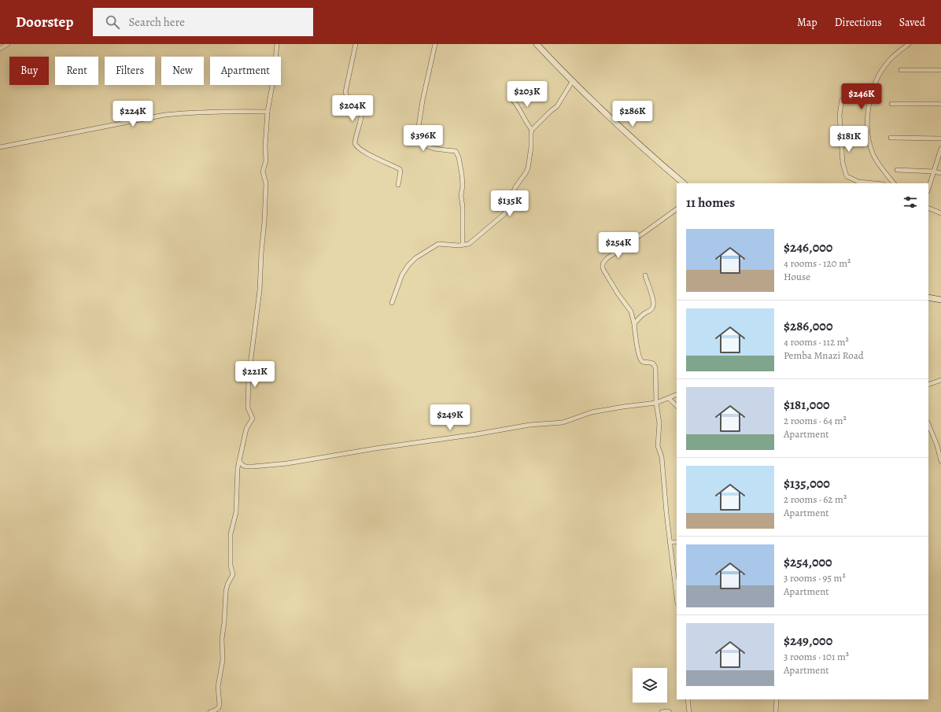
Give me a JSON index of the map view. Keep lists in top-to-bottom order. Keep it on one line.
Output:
{"page":{"header":"Doorstep","search":"Search here","nav":["Map","Directions","Saved"],"chip":["Buy","Rent","Filters","New","Apartment"],"price":["$203K","$246K","$204K","$224K","$286K","$396K","$181K","$135K","$254K","$221K","$249K"],"heading":"11 homes","list":[{"name":"$246,000","note":"4 rooms · 120 m² · House"},{"name":"$286,000","note":"4 rooms · 112 m² · Pemba Mnazi Road"},{"name":"$181,000","note":"2 rooms · 64 m² · Apartment"},{"name":"$135,000","note":"2 rooms · 62 m² · Apartment"},{"name":"$254,000","note":"3 rooms · 95 m² · Apartment"},{"name":"$249,000","note":"3 rooms · 101 m² · Apartment"}]}}
